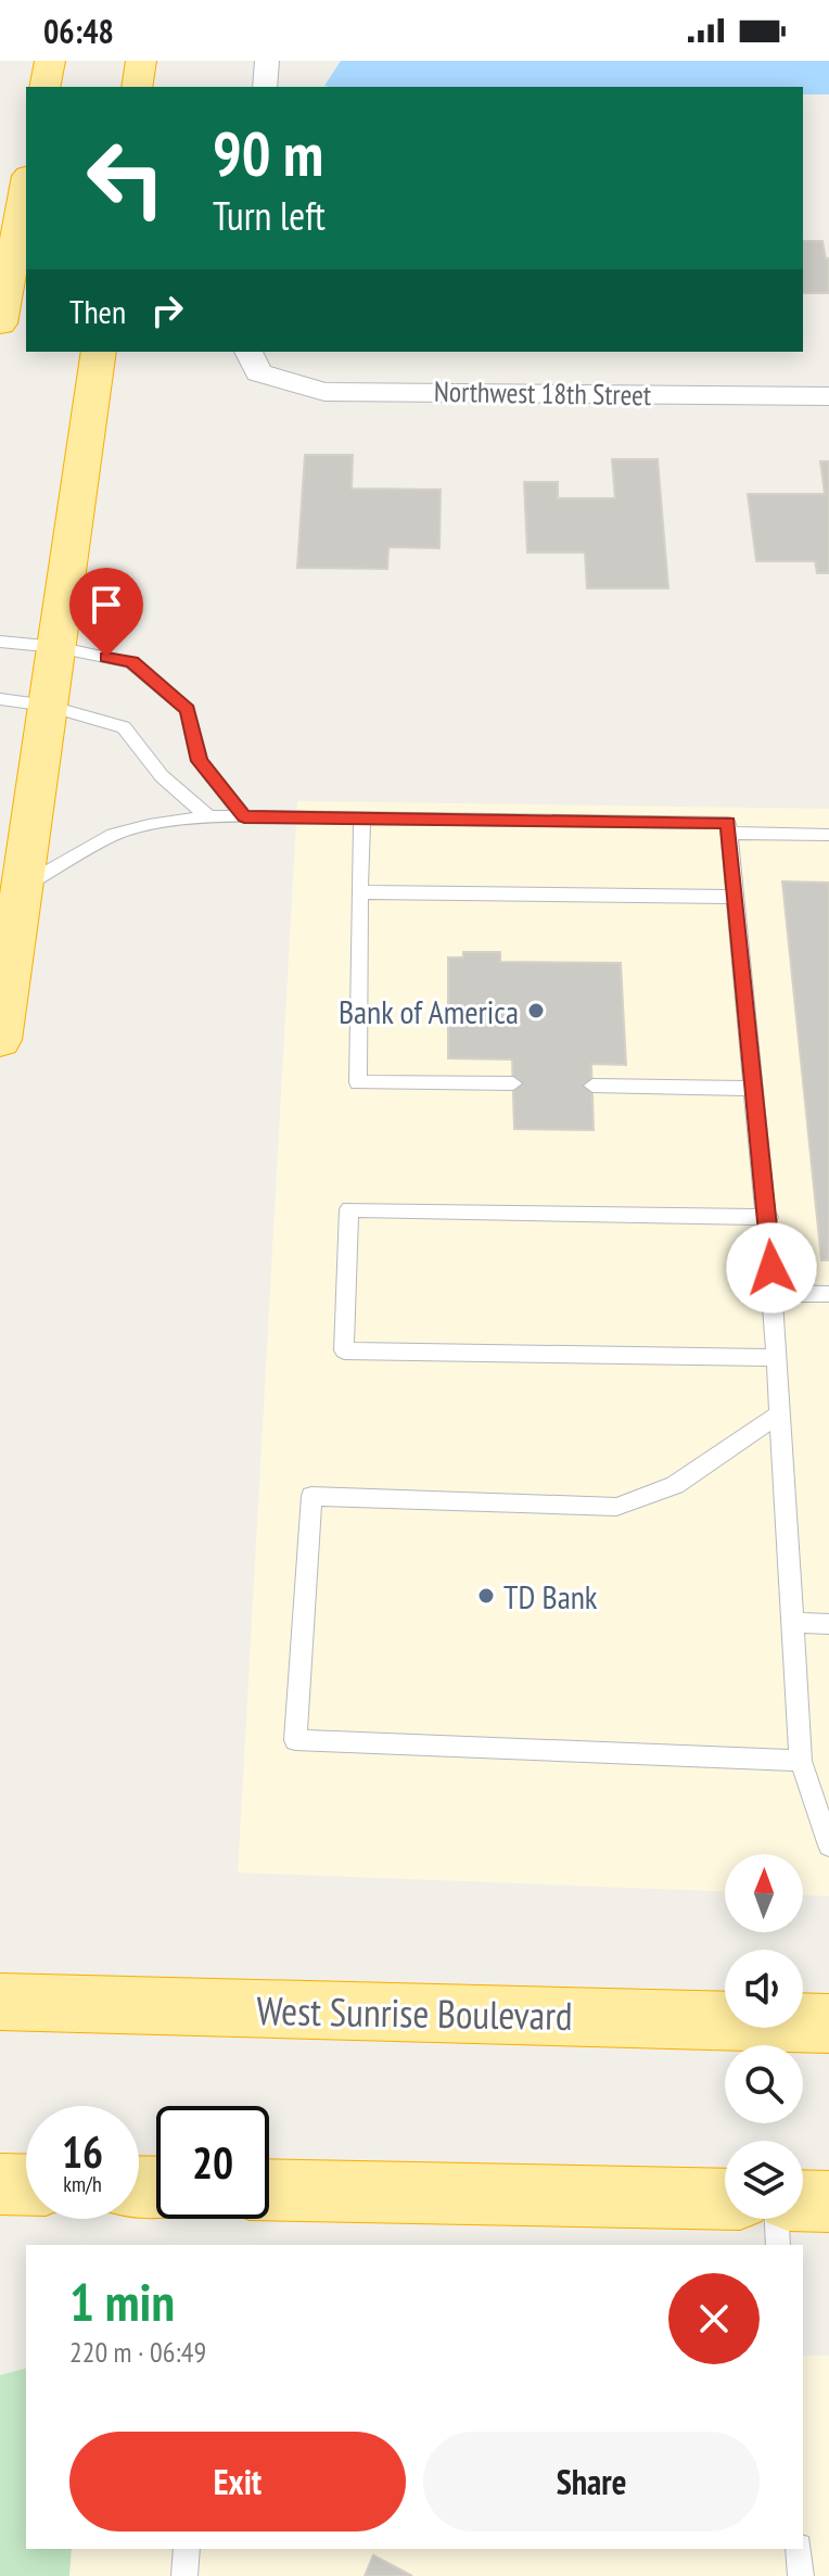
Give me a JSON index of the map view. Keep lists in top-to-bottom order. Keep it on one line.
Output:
{"streets":{"highway":["West Sunrise Boulevard"],"street":["Northwest 18th Street"]},"places":["Bank of America","TD Bank"],"north":"top","page":{"status":"06:48","turn":["90 m","Turn left"],"then":"Then","speed":"16 km/h","limit":"20","heading":["1 min","220 m · 06:49"],"buttons":["Exit","Share"]}}
